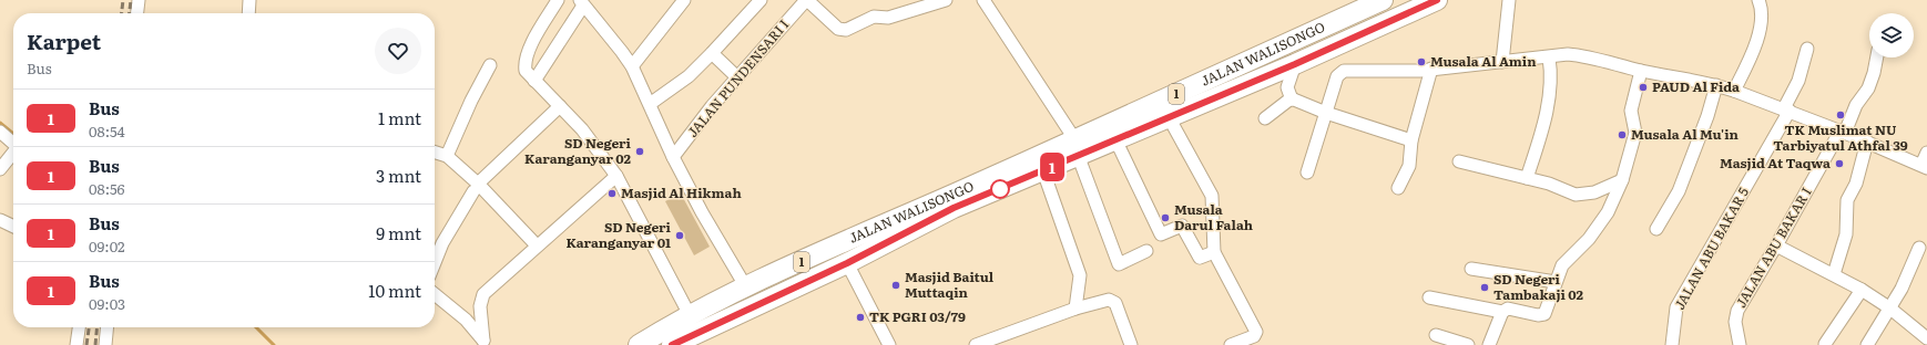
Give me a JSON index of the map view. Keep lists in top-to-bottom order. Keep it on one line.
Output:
{"streets":{"highway":["JALAN WALISONGO","1"],"street":["JALAN PUNDENSARI I","JALAN ABU BAKAR I","JALAN ABU BAKAR 5"]},"places":["Musala Al Amin","PAUD Al Fida","TK Muslimat NU Tarbiyatul Athfal 39","Musala Al Mu'in","SD Negeri Karanganyar 02","Masjid At Taqwa","Masjid Al Hikmah","Musala Darul Falah","SD Negeri Karanganyar 01","Masjid Baitul Muttaqin","SD Negeri Tambakaji 02","TK PGRI 03/79"],"lines":["bus line 1"],"page":{"on_map":"1","heading":["Karpet","Bus"],"list":[{"mark":"1","name":"Bus","note":"08:54","value":"1 mnt"},{"mark":"1","name":"Bus","note":"08:56","value":"3 mnt"},{"mark":"1","name":"Bus","note":"09:02","value":"9 mnt"},{"mark":"1","name":"Bus","note":"09:03","value":"10 mnt"}]}}
